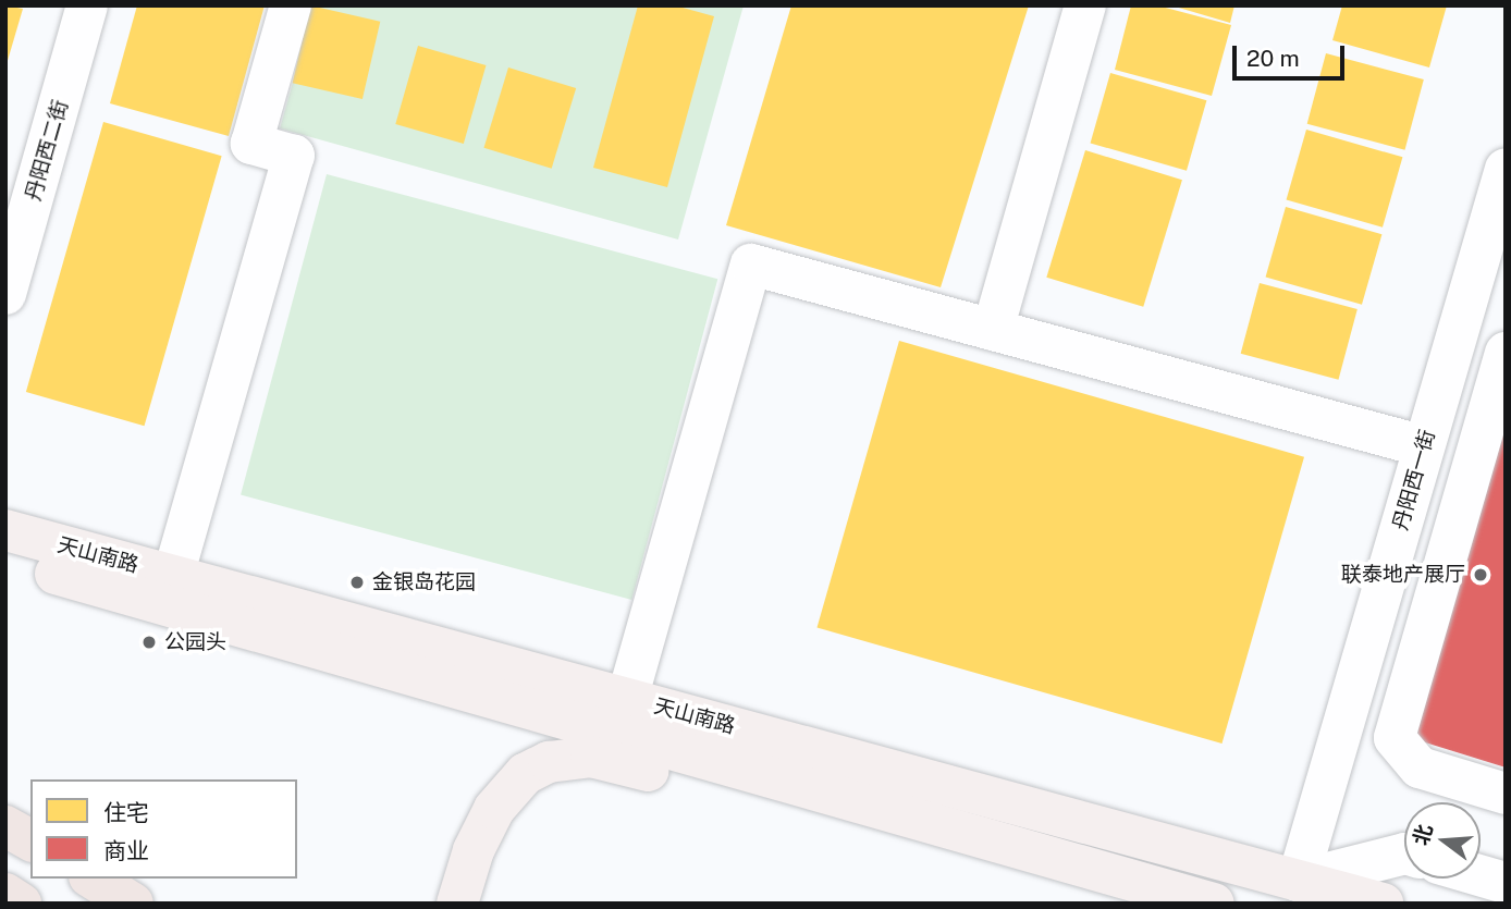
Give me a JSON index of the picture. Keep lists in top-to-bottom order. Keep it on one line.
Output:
{"streets":{"main road":["天山南路"],"street":["丹阳西二街","丹阳西一街"]},"crossings":[["丹阳西一街","天山南路"]],"places":["联泰地产展厅","金银岛花园","公园头"],"legend":["住宅","商业"],"scale_bar":"20 m","north":"left"}
